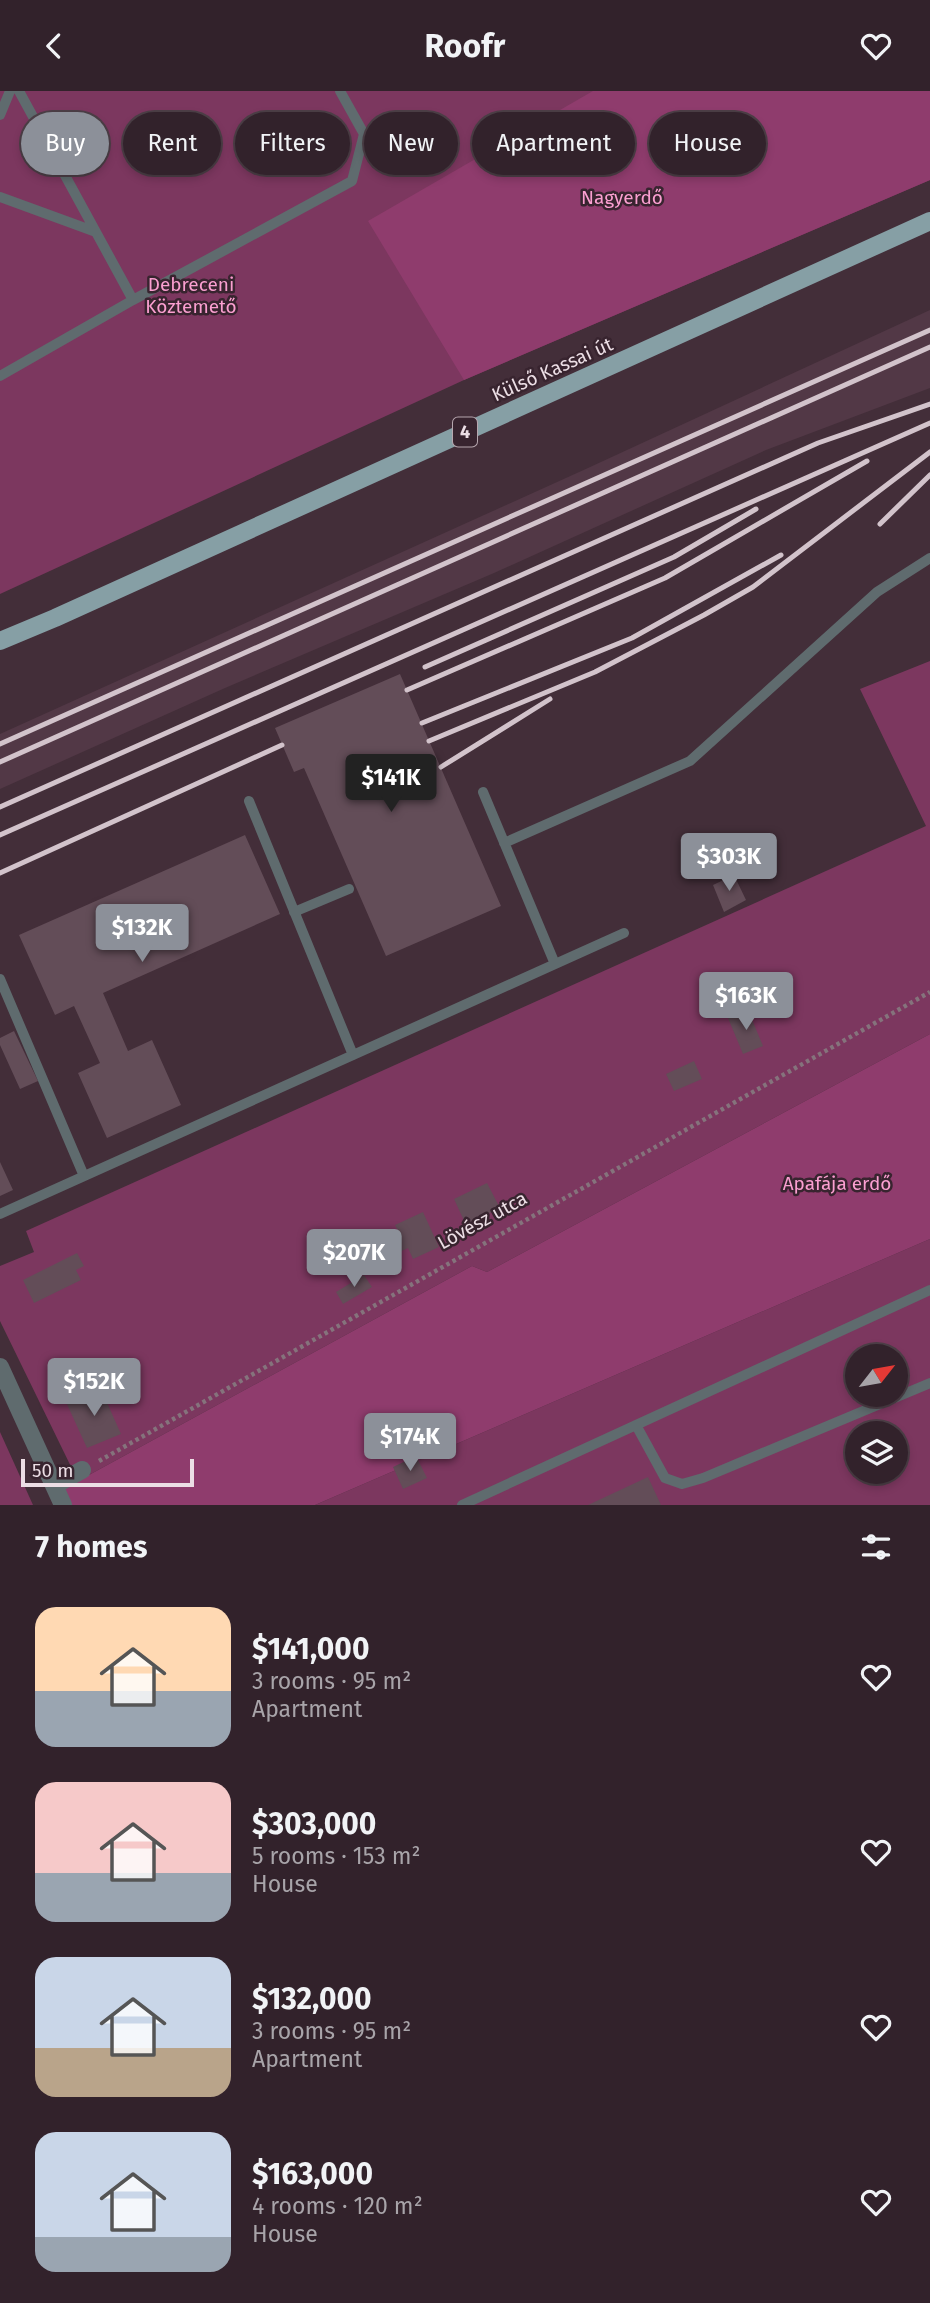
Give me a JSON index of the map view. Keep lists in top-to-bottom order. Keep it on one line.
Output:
{"streets":{"main road":["Külső Kassai út","4"],"path":["Lövész utca"]},"parks":["Nagyerdő","Debreceni Köztemető","Apafája erdő"],"scale_bar":"50 m","north":"top right","page":{"header":"Roofr","chip":["Buy","Rent","Filters","New","Apartment","House"],"price":["$141K","$303K","$132K","$163K","$207K","$152K","$174K"],"scale":"50 m","heading":"7 homes","list":[{"name":"$141,000","note":"3 rooms · 95 m² · Apartment"},{"name":"$303,000","note":"5 rooms · 153 m² · House"},{"name":"$132,000","note":"3 rooms · 95 m² · Apartment"},{"name":"$163,000","note":"4 rooms · 120 m² · House"}]}}
